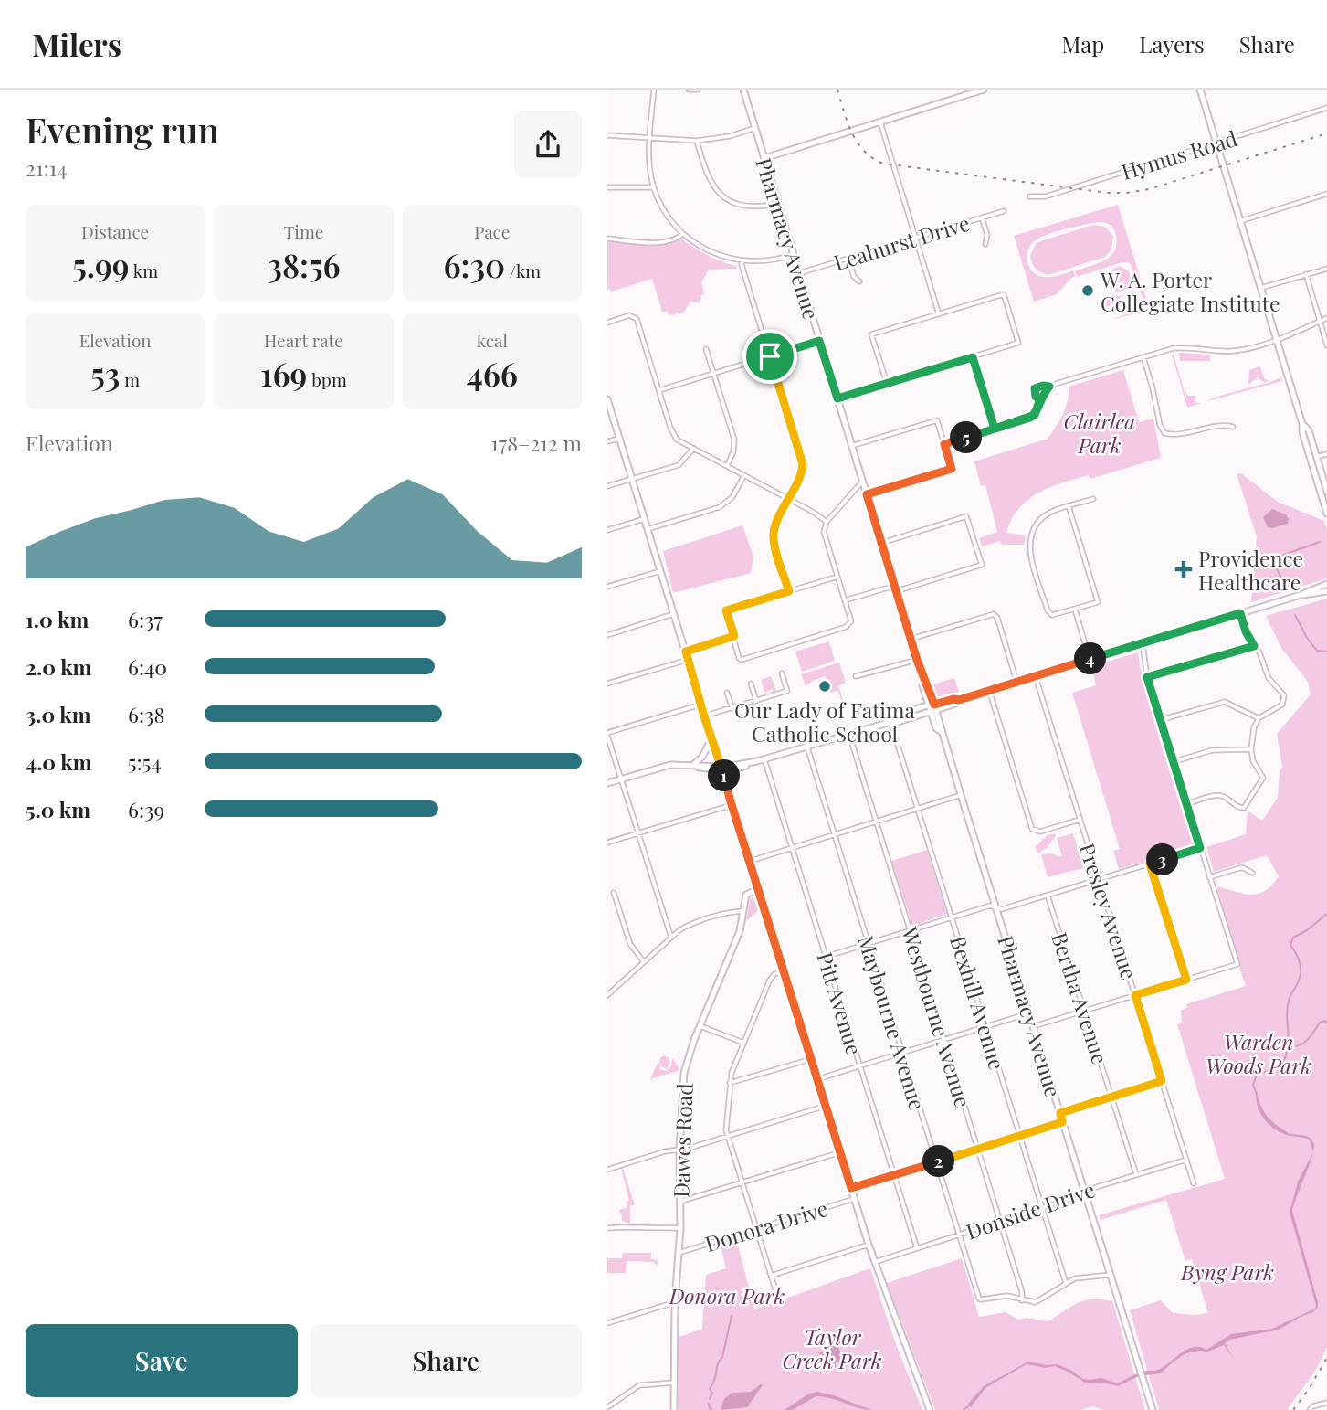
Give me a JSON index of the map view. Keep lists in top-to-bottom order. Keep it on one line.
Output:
{"streets":{"main road":["Pharmacy Avenue","Dawes Road"],"street":["Hymus Road","Leahurst Drive","Presley Avenue","Bertha Avenue","Bexhill Avenue","Pitt Avenue","Westbourne Avenue","Maybourne Avenue","Donside Drive","Donora Drive"]},"crossings":[["Pharmacy Avenue","Leahurst Drive"],["Pharmacy Avenue","Donside Drive"],["Presley Avenue","Donside Drive"],["Bertha Avenue","Donside Drive"],["Bexhill Avenue","Donside Drive"],["Pitt Avenue","Donside Drive"],["Westbourne Avenue","Maybourne Avenue"],["Westbourne Avenue","Donside Drive"],["Maybourne Avenue","Donside Drive"],["Dawes Road","Donora Drive"]],"parks":["Clairlea Park","Warden Woods Park","Byng Park","Donora Park","Taylor Creek Park"],"places":{"other":["W. A. Porter Collegiate Institute","Our Lady of Fatima Catholic School"],"health":["Providence Healthcare"]},"page":{"header":"Milers","nav":["Map","Layers","Share"],"heading":["Evening run","21:14"],"stats":[["Distance","5.99 km"],["Time","38:56"],["Pace","6:30 /km"],["Elevation","53 m"],["Heart rate","169 bpm"],["kcal","466"]],"chart":["Elevation","178–212 m"],"pins":["5","4","1","3","2"],"list":[{"name":"1.0 km","note":"6:37"},{"name":"2.0 km","note":"6:40"},{"name":"3.0 km","note":"6:38"},{"name":"4.0 km","note":"5:54"},{"name":"5.0 km","note":"6:39"}],"buttons":["Save","Share"]}}
